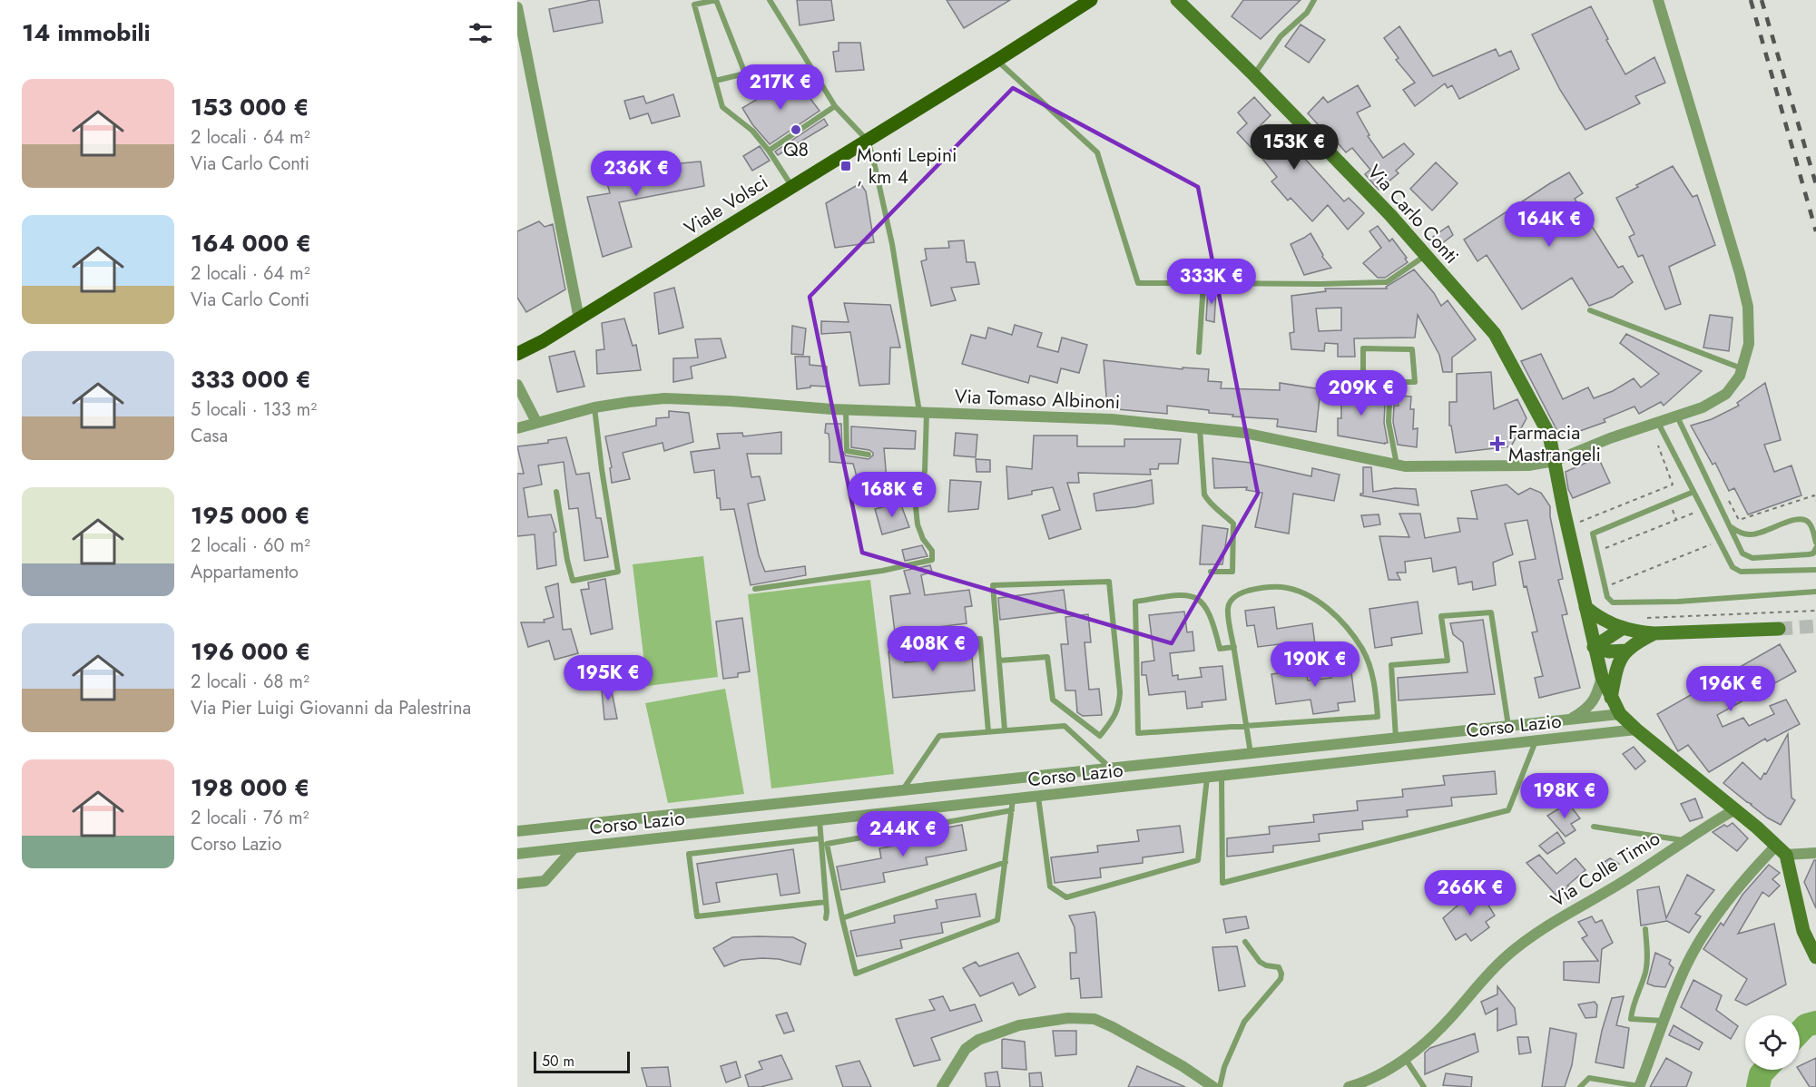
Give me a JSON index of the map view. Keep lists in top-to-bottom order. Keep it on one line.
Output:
{"streets":{"main road":["Viale Volsci"],"street":["Via Carlo Conti","Via Tomaso Albinoni","Corso Lazio","Via Colle Timio"]},"crossings":[["Via Carlo Conti","Via Tomaso Albinoni"],["Via Carlo Conti","Corso Lazio"],["Via Carlo Conti","Via Colle Timio"]],"places":{"other":["Q8"],"transit":["Monti Lepini , km 4"],"health":["Farmacia Mastrangeli"]},"scale_bar":"50 m","page":{"heading":"14 immobili","price":["217K €","153K €","236K €","164K €","333K €","209K €","168K €","408K €","190K €","195K €","196K €","198K €","244K €","266K €"],"list":[{"name":"153 000 €","note":"2 locali · 64 m² · Via Carlo Conti"},{"name":"164 000 €","note":"2 locali · 64 m² · Via Carlo Conti"},{"name":"333 000 €","note":"5 locali · 133 m² · Casa"},{"name":"195 000 €","note":"2 locali · 60 m² · Appartamento"},{"name":"196 000 €","note":"2 locali · 68 m² · Via Pier Luigi Giovanni da Palestrina"},{"name":"198 000 €","note":"2 locali · 76 m² · Corso Lazio"}],"scale":"50 m"}}
